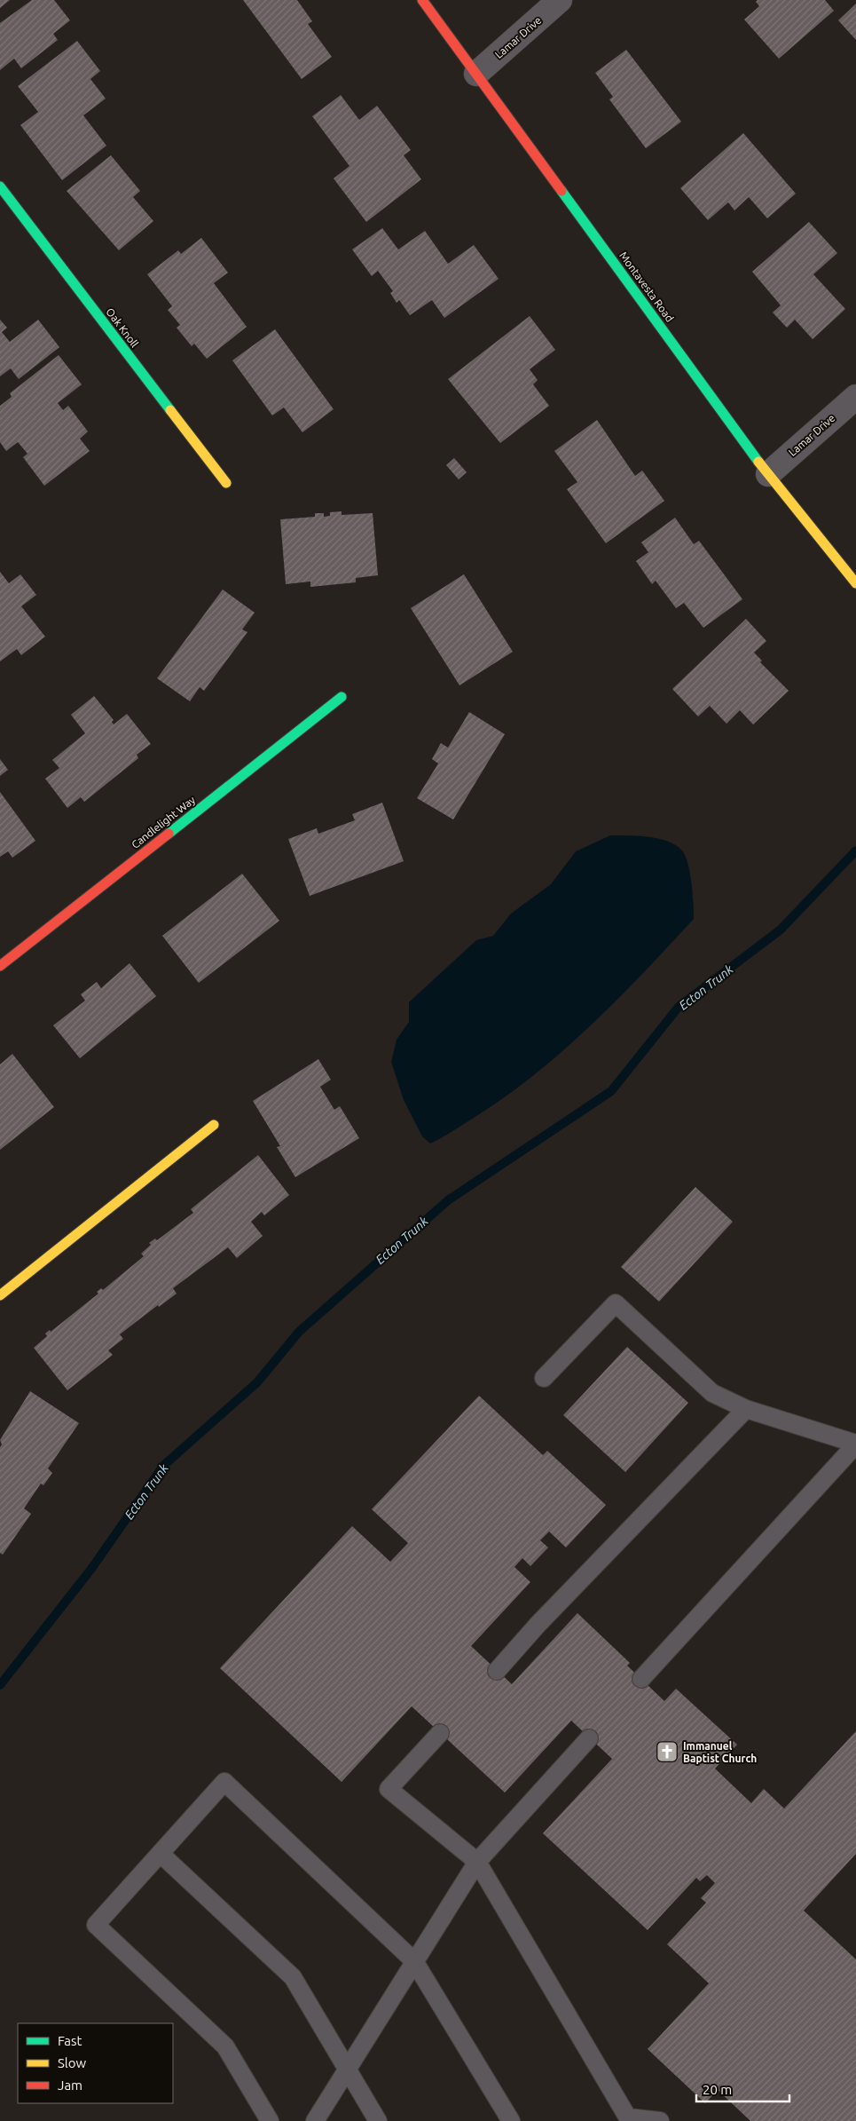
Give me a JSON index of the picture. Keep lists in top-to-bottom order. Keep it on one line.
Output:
{"streets":{"street":["Lamar Drive","Montavesta Road","Oak Knoll","Candlelight Way"]},"crossings":[["Lamar Drive","Montavesta Road"]],"water":["Ecton Trunk"],"places":{"church":["Immanuel Baptist Church"]},"legend":["Fast","Slow","Jam"],"scale_bar":"20 m"}
